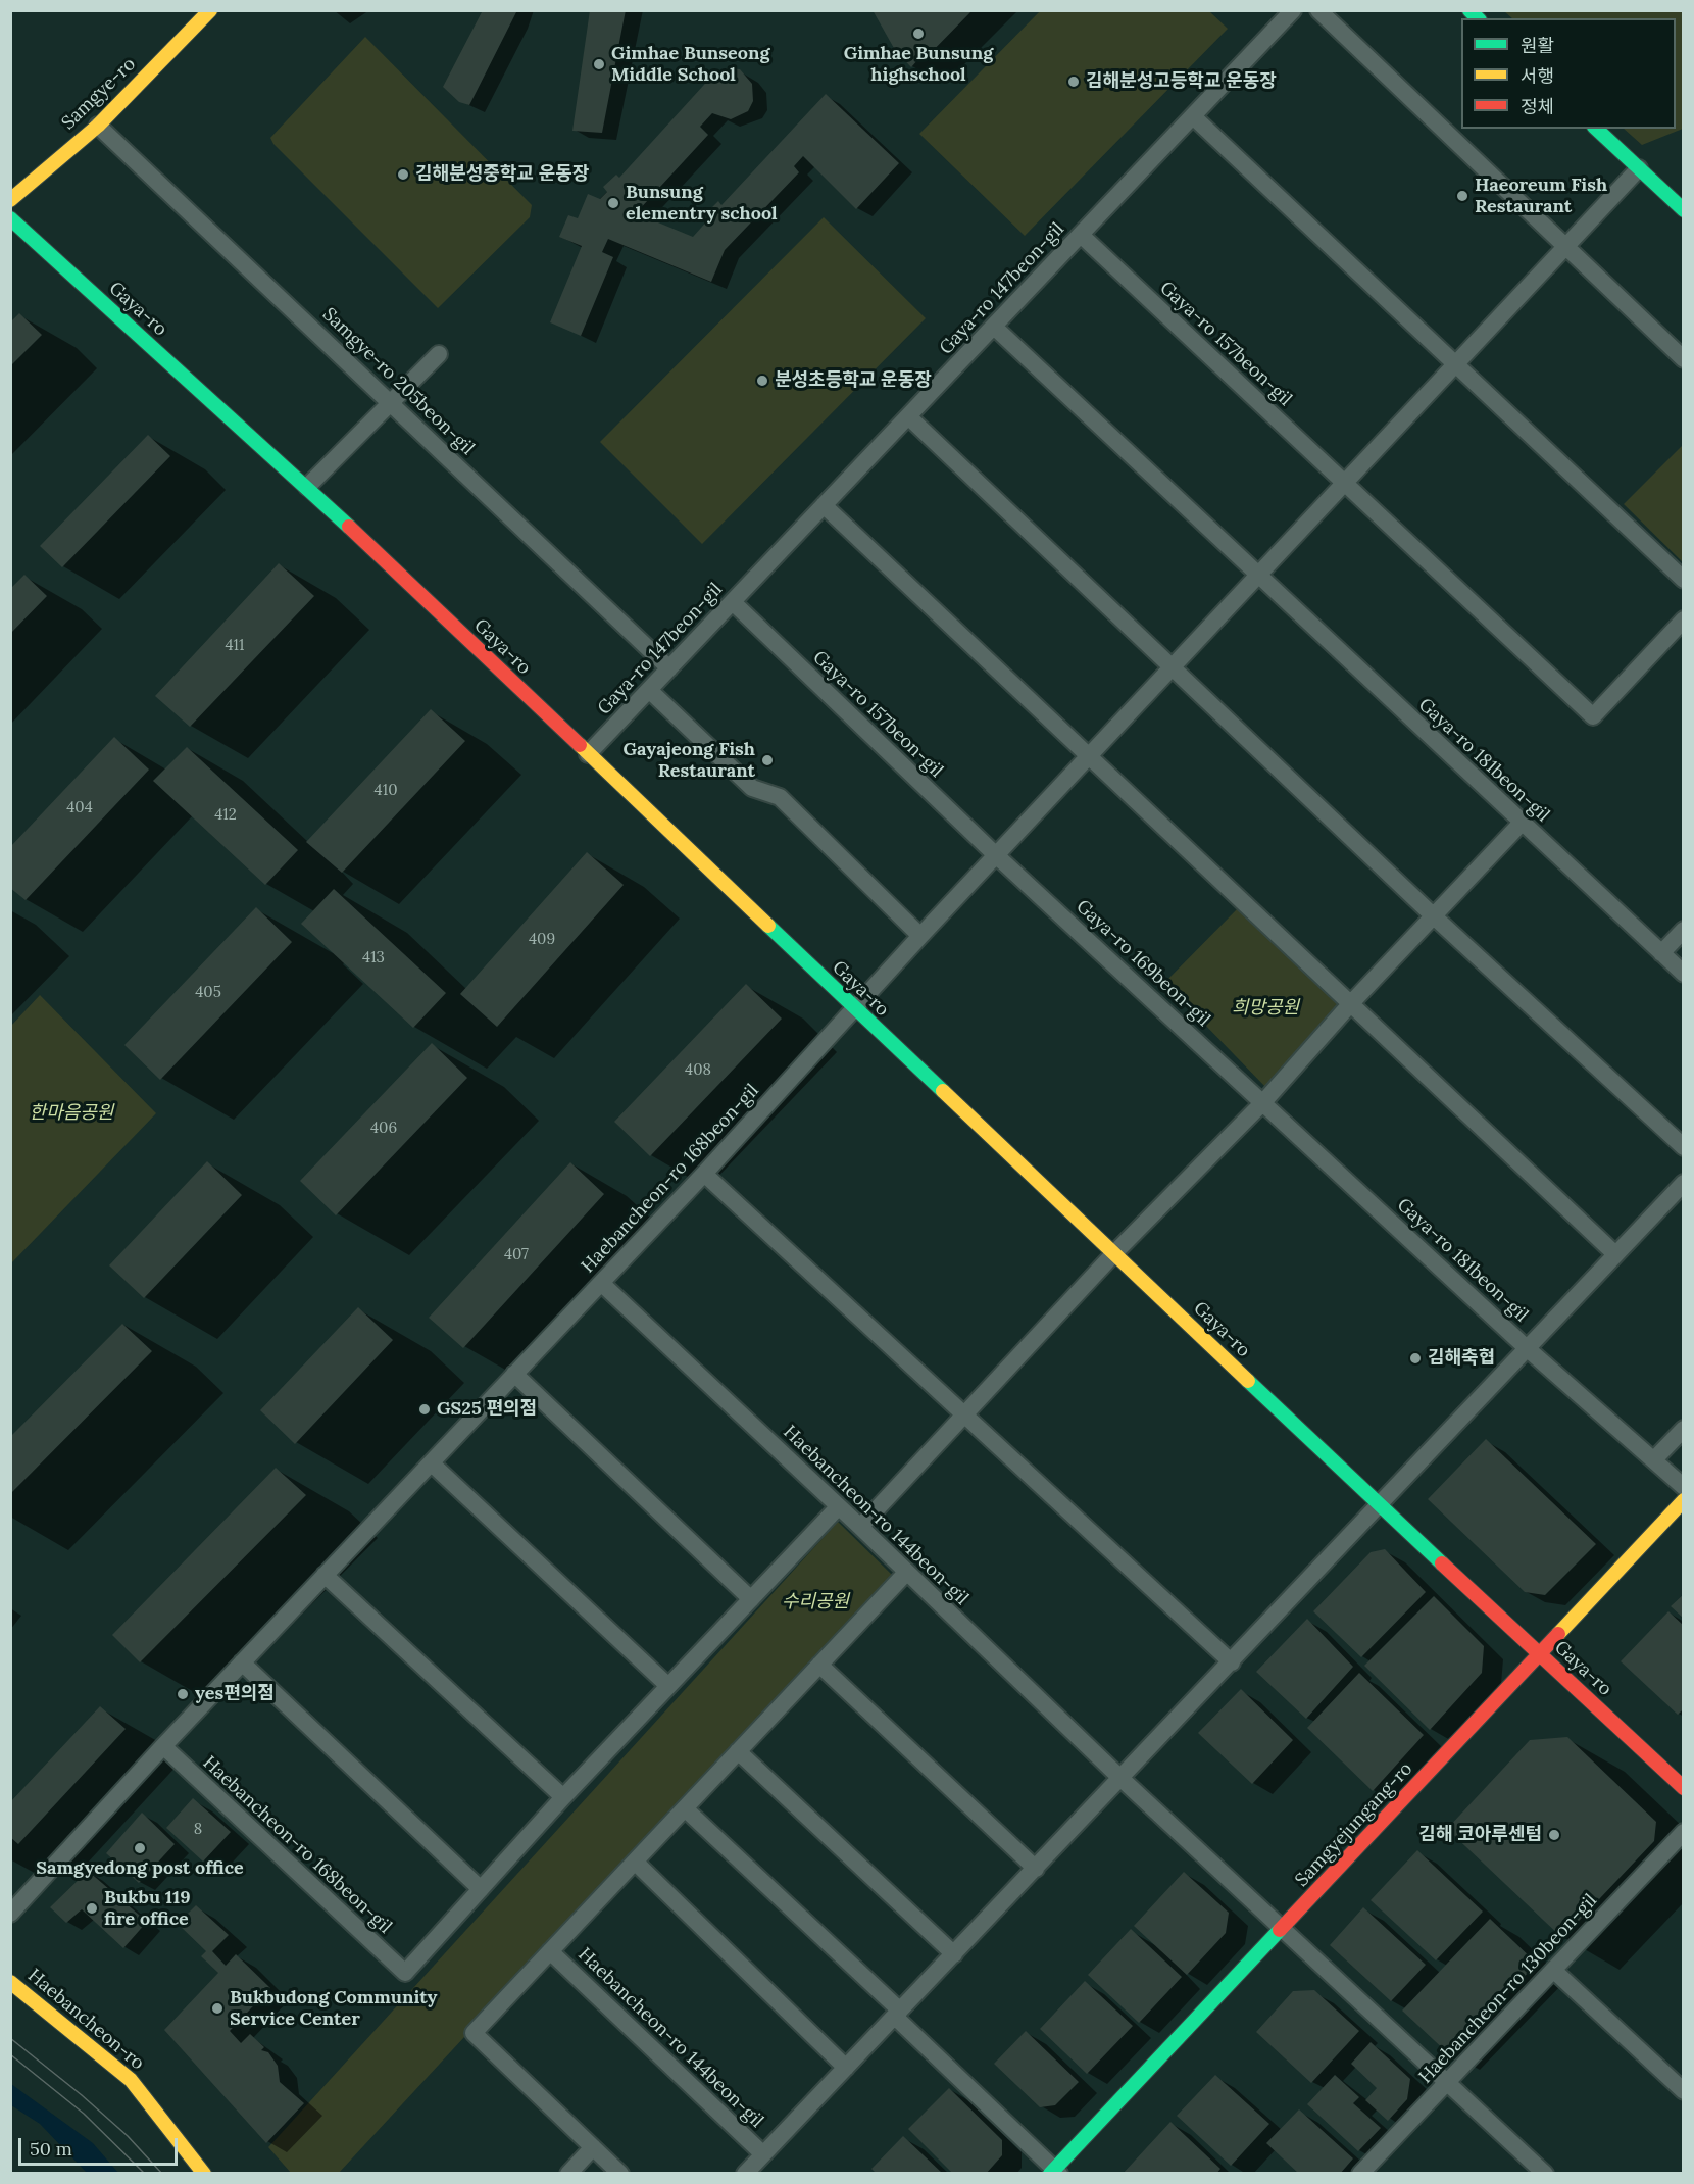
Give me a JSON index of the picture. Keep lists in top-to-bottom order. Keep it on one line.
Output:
{"streets":{"main road":["Samgye-ro","Gaya-ro","Samgyejungang-ro","Haebancheon-ro"],"street":["Gaya-ro 147beon-gil","Gaya-ro 157beon-gil","Samgye-ro 205beon-gil","Gaya-ro 181beon-gil","Gaya-ro 169beon-gil","Haebancheon-ro 168beon-gil","Haebancheon-ro 144beon-gil","Haebancheon-ro 130beon-gil"]},"crossings":[["Samgye-ro","Samgye-ro 205beon-gil"],["Gaya-ro 147beon-gil","Gaya-ro"],["Gaya-ro 147beon-gil","Gaya-ro 157beon-gil"],["Gaya-ro 147beon-gil","Samgye-ro 205beon-gil"],["Gaya-ro","Gaya-ro 181beon-gil"],["Gaya-ro","Haebancheon-ro 168beon-gil"],["Gaya-ro","Haebancheon-ro 144beon-gil"],["Gaya-ro","Samgyejungang-ro"],["Gaya-ro 157beon-gil","Gaya-ro 169beon-gil"],["Gaya-ro 181beon-gil","Gaya-ro 169beon-gil"],["Gaya-ro 181beon-gil","Haebancheon-ro 144beon-gil"],["Haebancheon-ro 168beon-gil","Haebancheon-ro 144beon-gil"]],"parks":["희망공원","한마음공원","수리공원"],"places":["Gimhae Bunsung highschool","Gimhae Bunseong Middle School","김해분성고등학교 운동장","김해분성중학교 운동장","Haeoreum Fish Restaurant","Bunsung elementry school","분성초등학교 운동장","Gayajeong Fish Restaurant","김해축협","GS25 편의점","yes편의점","김해 코아루센텀","Samgyedong post office","Bukbu 119 fire office","Bukbudong Community Service Center"],"house_numbers":["411","410","404","412","409","413","405","408","406","407","8"],"legend":["원활","서행","정체"],"scale_bar":"50 m"}
